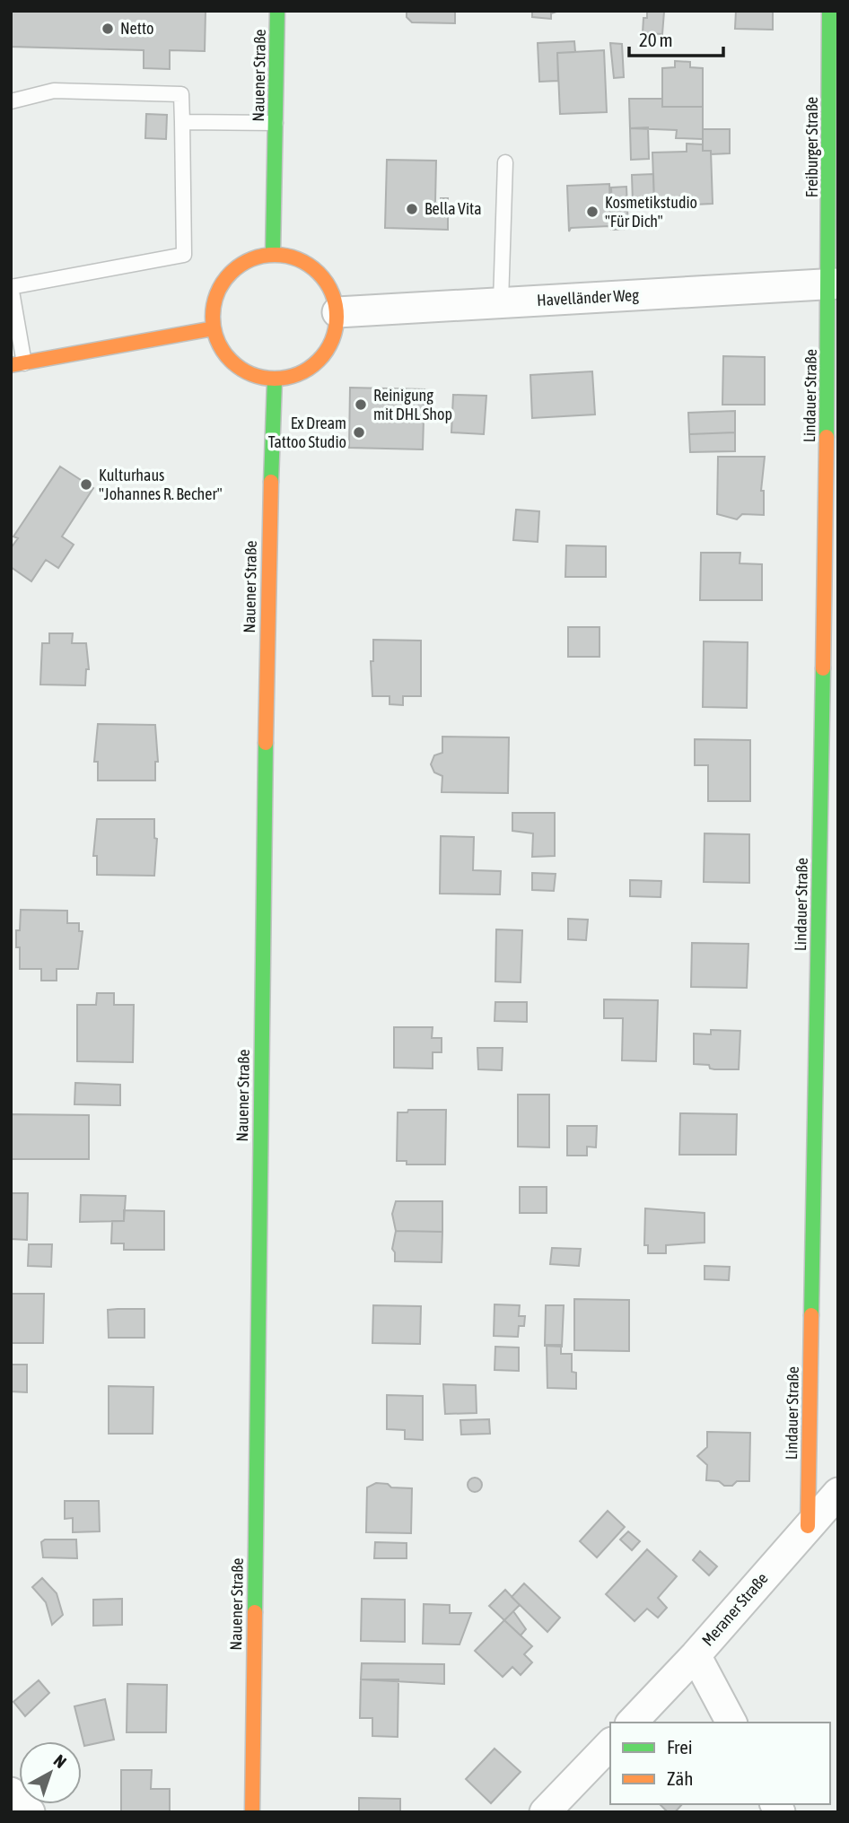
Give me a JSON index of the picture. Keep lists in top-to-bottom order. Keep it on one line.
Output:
{"streets":{"main road":["Nauener Straße","Freiburger Straße","Lindauer Straße"],"street":["Havelländer Weg","Meraner Straße"]},"crossings":[["Nauener Straße","Havelländer Weg"],["Freiburger Straße","Havelländer Weg"],["Freiburger Straße","Lindauer Straße"],["Havelländer Weg","Lindauer Straße"],["Lindauer Straße","Meraner Straße"]],"places":["Netto","Bella Vita","Kosmetikstudio \"Für Dich\"","Reinigung mit DHL Shop","Ex Dream Tattoo Studio","Kulturhaus \"Johannes R. Becher\""],"legend":["Frei","Zäh"],"scale_bar":"20 m","north":"top right"}
